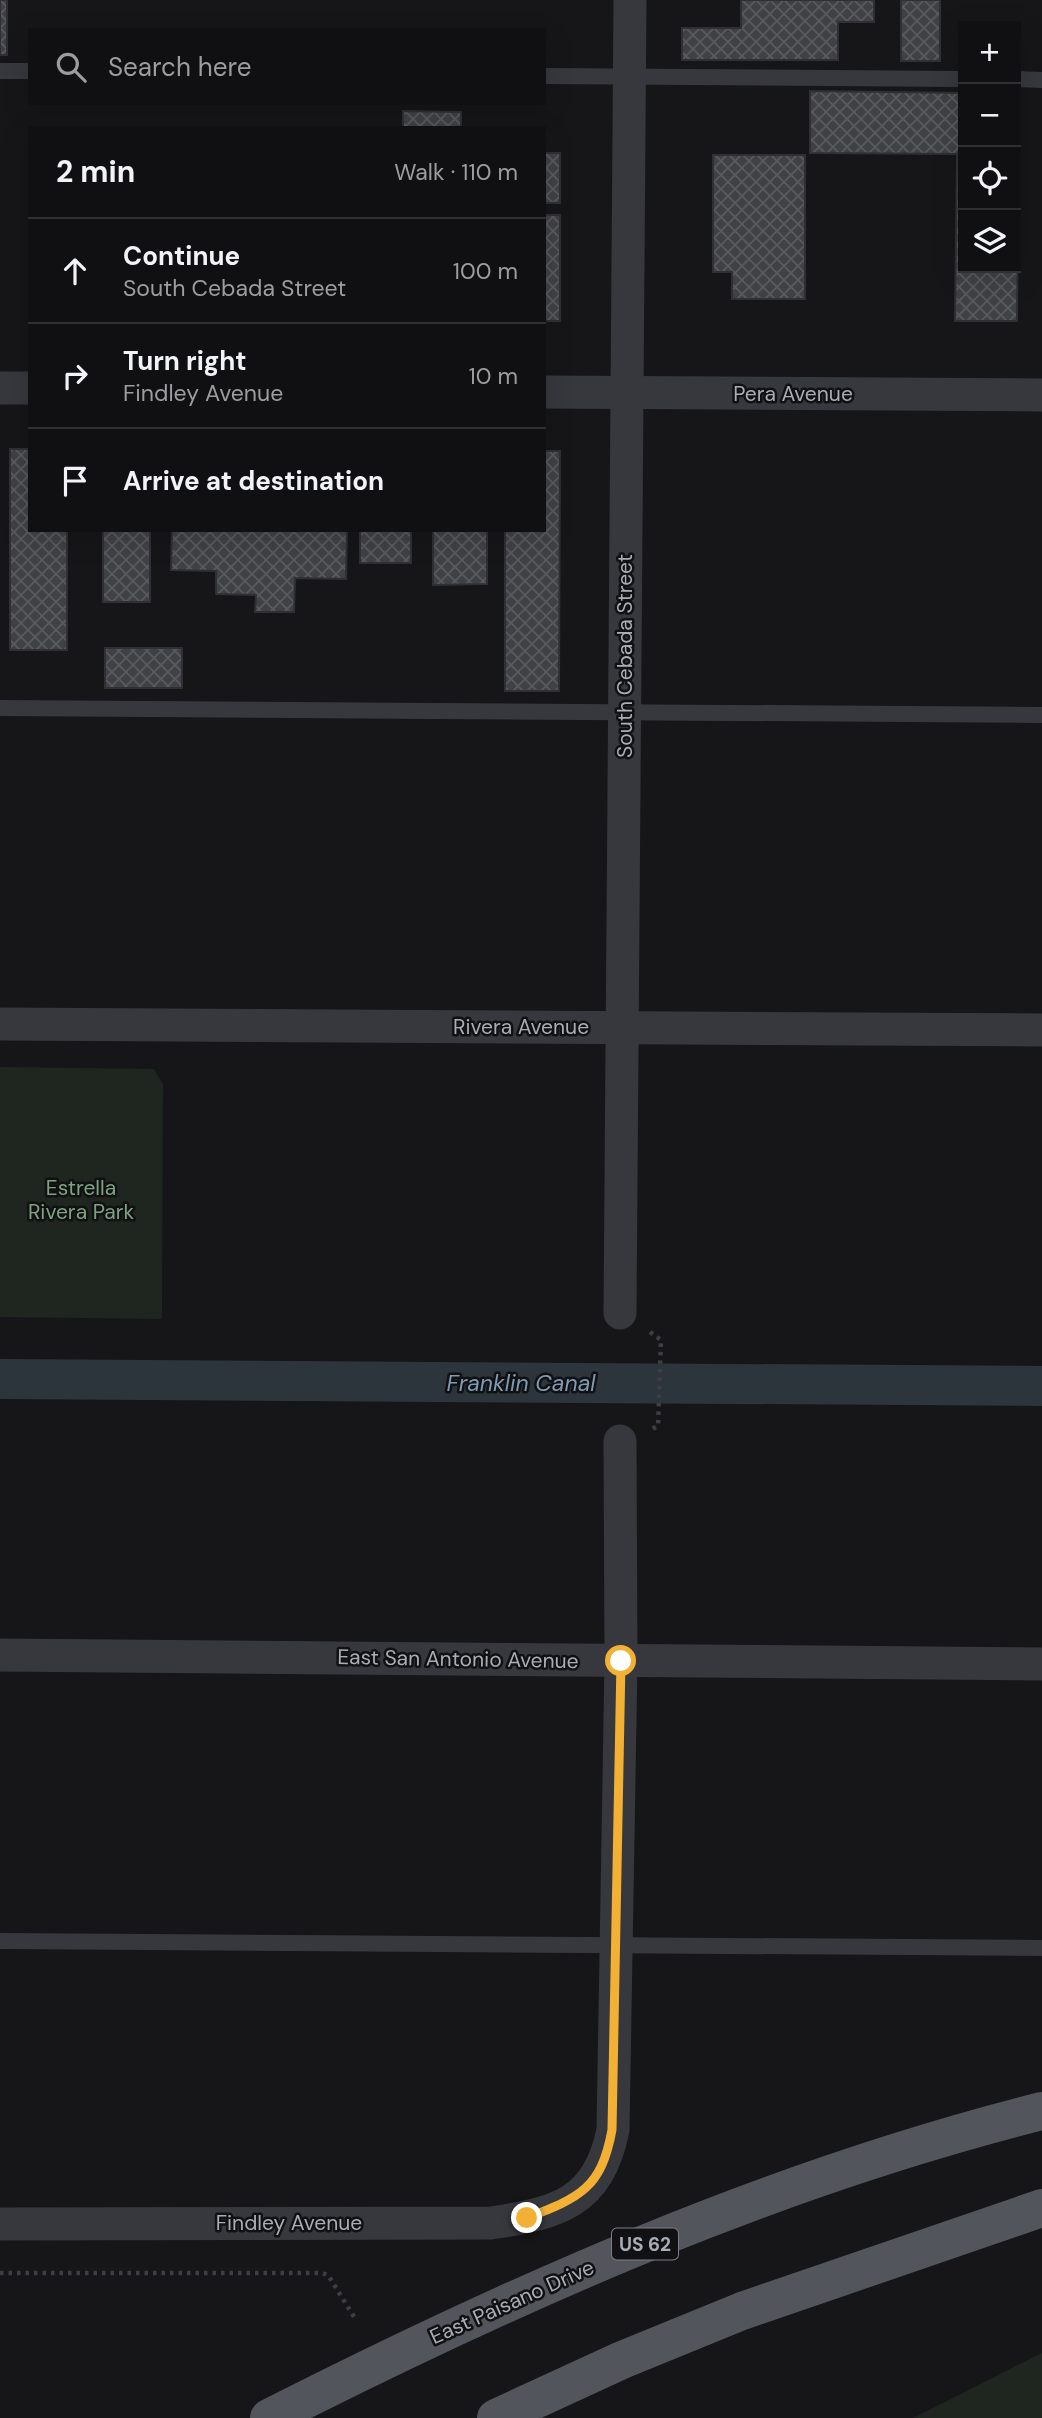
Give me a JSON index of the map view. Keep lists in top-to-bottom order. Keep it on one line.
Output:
{"streets":{"main road":["US 62","East Paisano Drive"],"street":["Pera Avenue","South Cebada Street","Rivera Avenue","East San Antonio Avenue","Findley Avenue"]},"crossings":[["Pera Avenue","South Cebada Street"],["South Cebada Street","Rivera Avenue"]],"water":["Franklin Canal"],"parks":["Estrella Rivera Park"],"page":{"map_buttons":["+","−"],"search":"Search here","heading":["2 min","Walk · 110 m"],"list":[["Continue","South Cebada Street","100 m"],["Turn right","Findley Avenue","10 m"],"Arrive at destination"]}}
